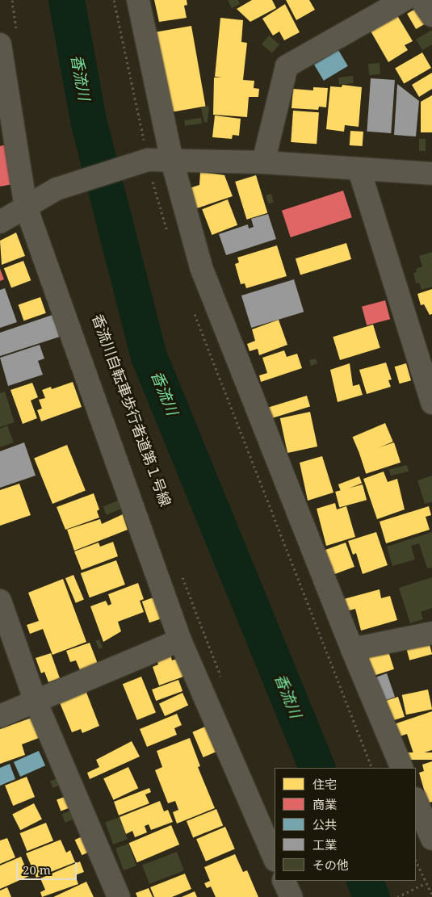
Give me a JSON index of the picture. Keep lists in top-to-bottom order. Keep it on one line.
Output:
{"water":["香流川"],"legend":["住宅","商業","公共","工業","その他"],"scale_bar":"20 m"}
